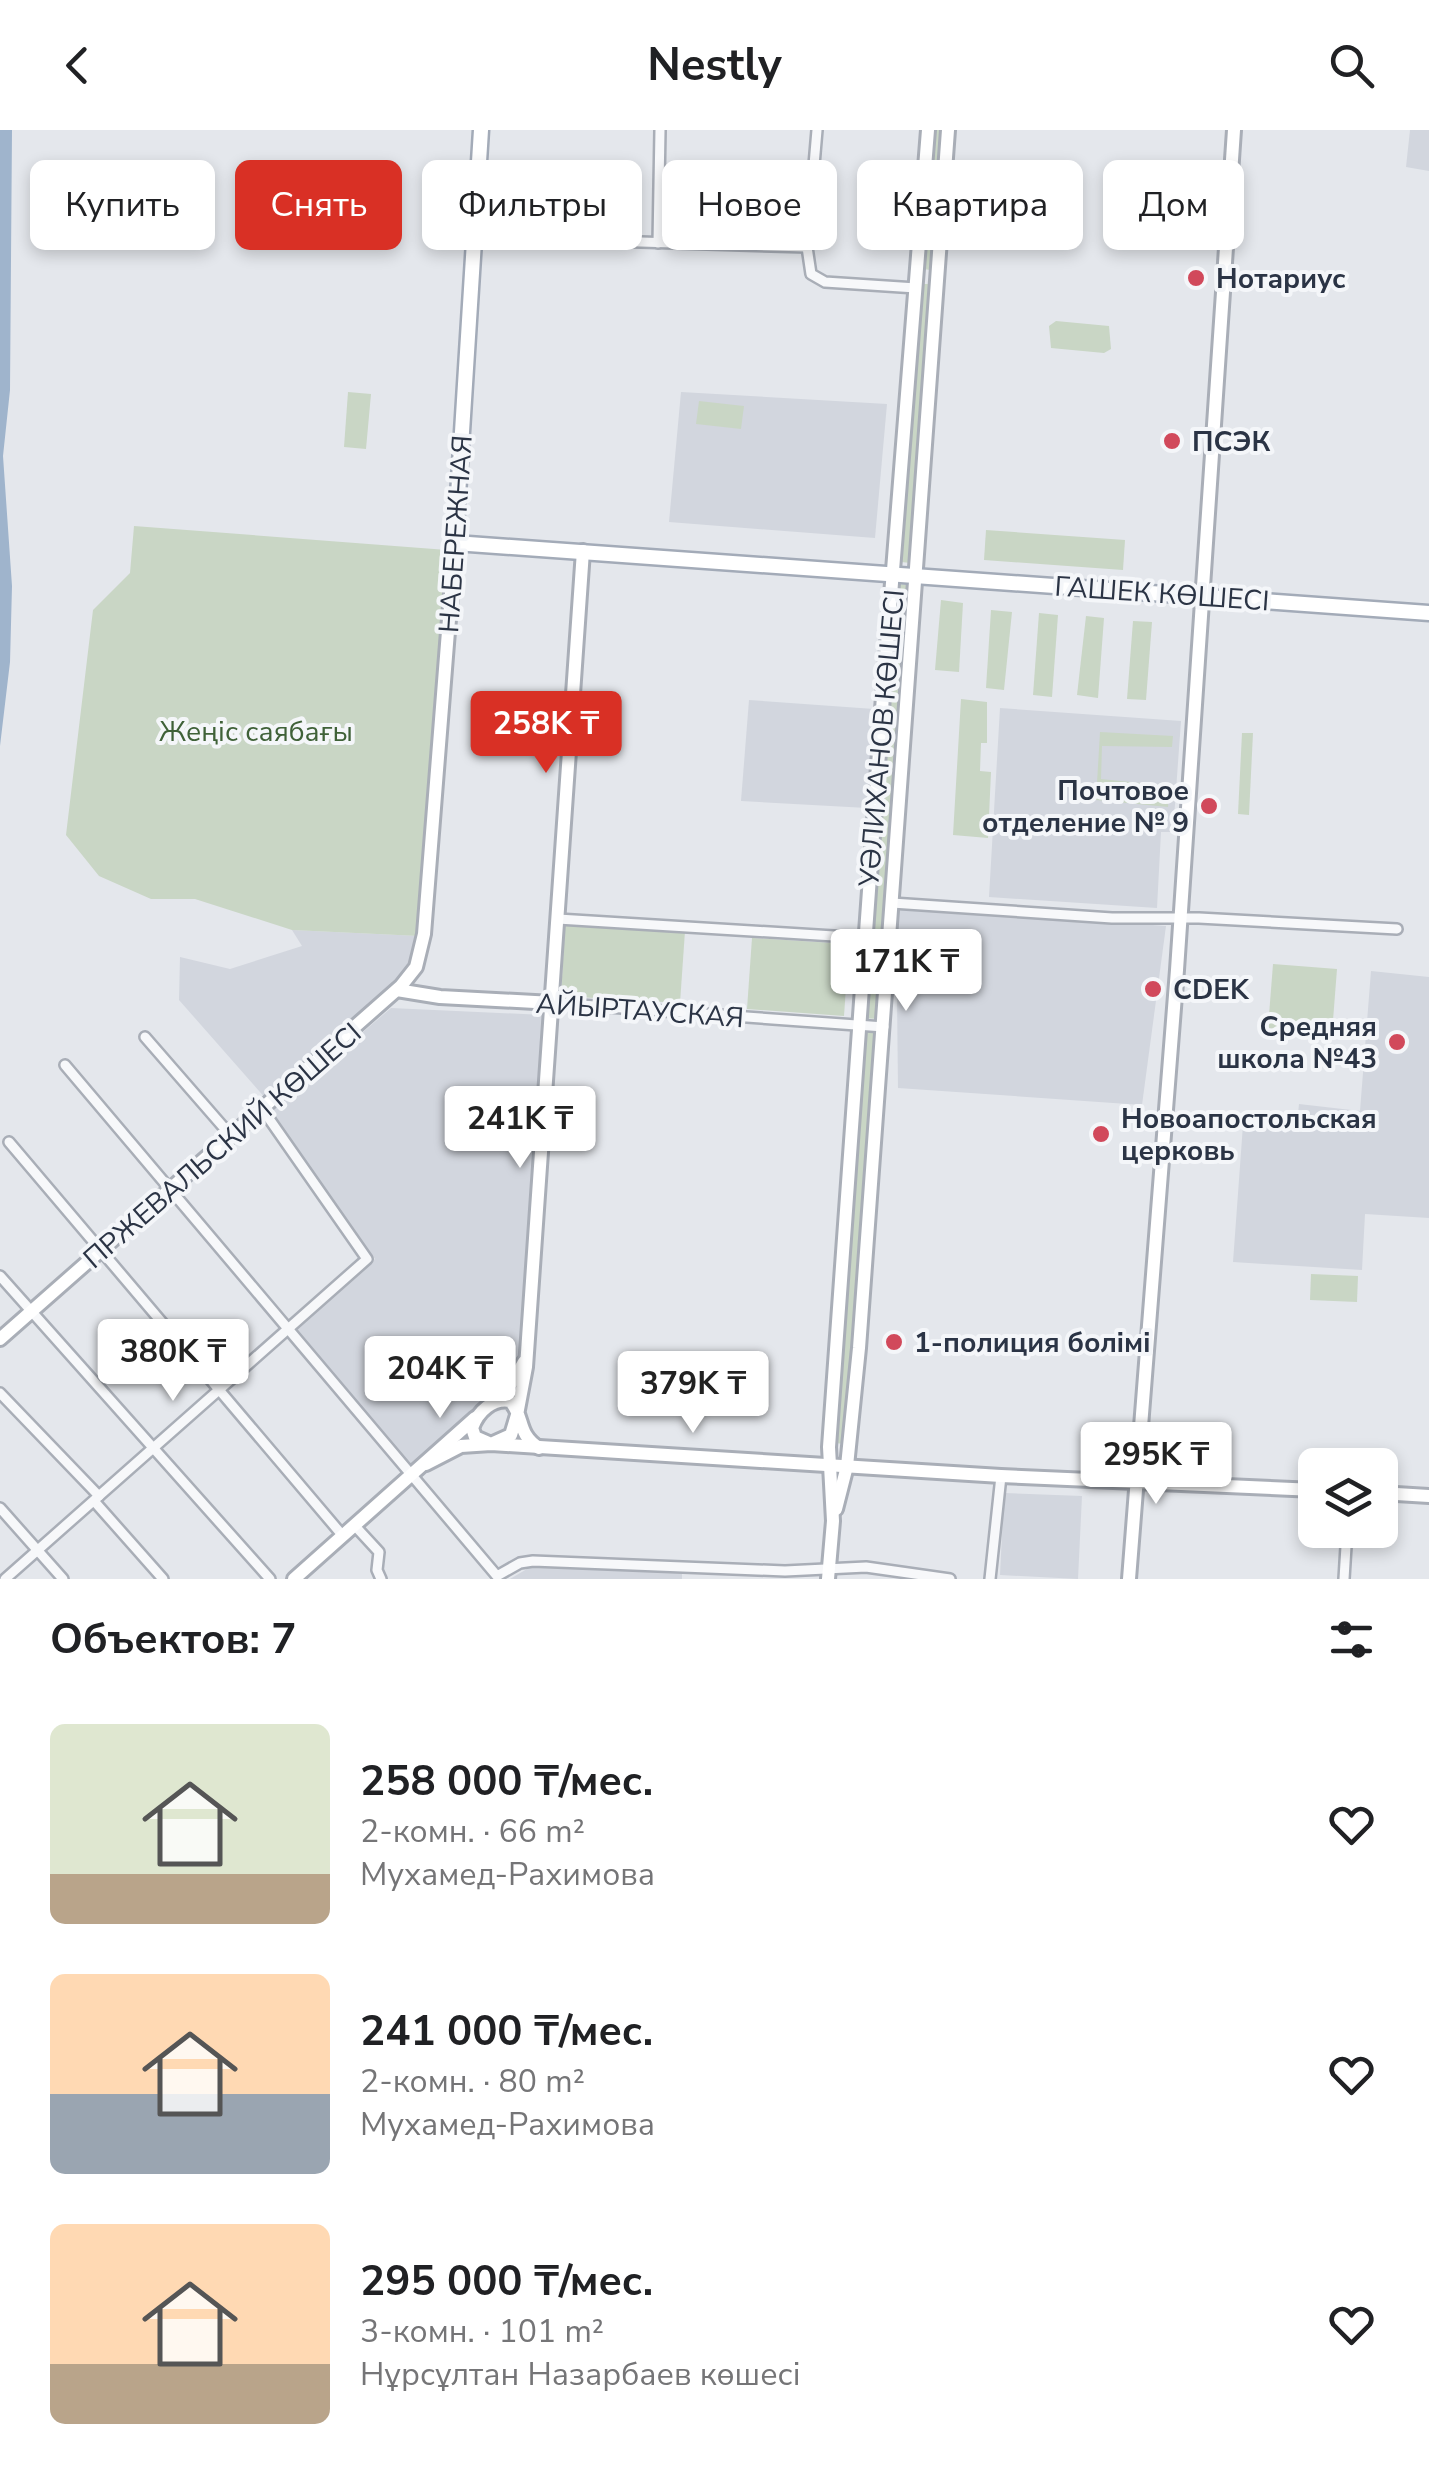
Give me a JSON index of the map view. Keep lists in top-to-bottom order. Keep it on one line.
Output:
{"streets":{"main road":["НАБЕРЕЖНАЯ","ГАШЕК КӨШЕСІ","УӘЛИХАНОВ КӨШЕСІ","АЙЫРТАУСКАЯ","ПРЖЕВАЛЬСКИЙ КӨШЕСІ"]},"crossings":[["НАБЕРЕЖНАЯ","ГАШЕК КӨШЕСІ"],["НАБЕРЕЖНАЯ","АЙЫРТАУСКАЯ"],["НАБЕРЕЖНАЯ","ПРЖЕВАЛЬСКИЙ КӨШЕСІ"],["ГАШЕК КӨШЕСІ","УӘЛИХАНОВ КӨШЕСІ"],["УӘЛИХАНОВ КӨШЕСІ","АЙЫРТАУСКАЯ"],["АЙЫРТАУСКАЯ","ПРЖЕВАЛЬСКИЙ КӨШЕСІ"]],"parks":["Жеңіс саябағы"],"places":["Нотариус","ПСЭК","Почтовое отделение № 9","CDEK","Средняя школа №43","Новоапостольская церковь","1-полиция болiмi"],"page":{"header":"Nestly","chip":["Купить","Снять","Фильтры","Новое","Квартира","Дом"],"price":["258K ₸","171K ₸","241K ₸","380K ₸","204K ₸","379K ₸","295K ₸"],"heading":"Объектов: 7","list":[{"name":"258 000 ₸/мес.","note":"2-комн. · 66 m² · Мухамед-Рахимова"},{"name":"241 000 ₸/мес.","note":"2-комн. · 80 m² · Мухамед-Рахимова"},{"name":"295 000 ₸/мес.","note":"3-комн. · 101 m² · Нұрсұлтан Назарбаев көшесі"}]}}
